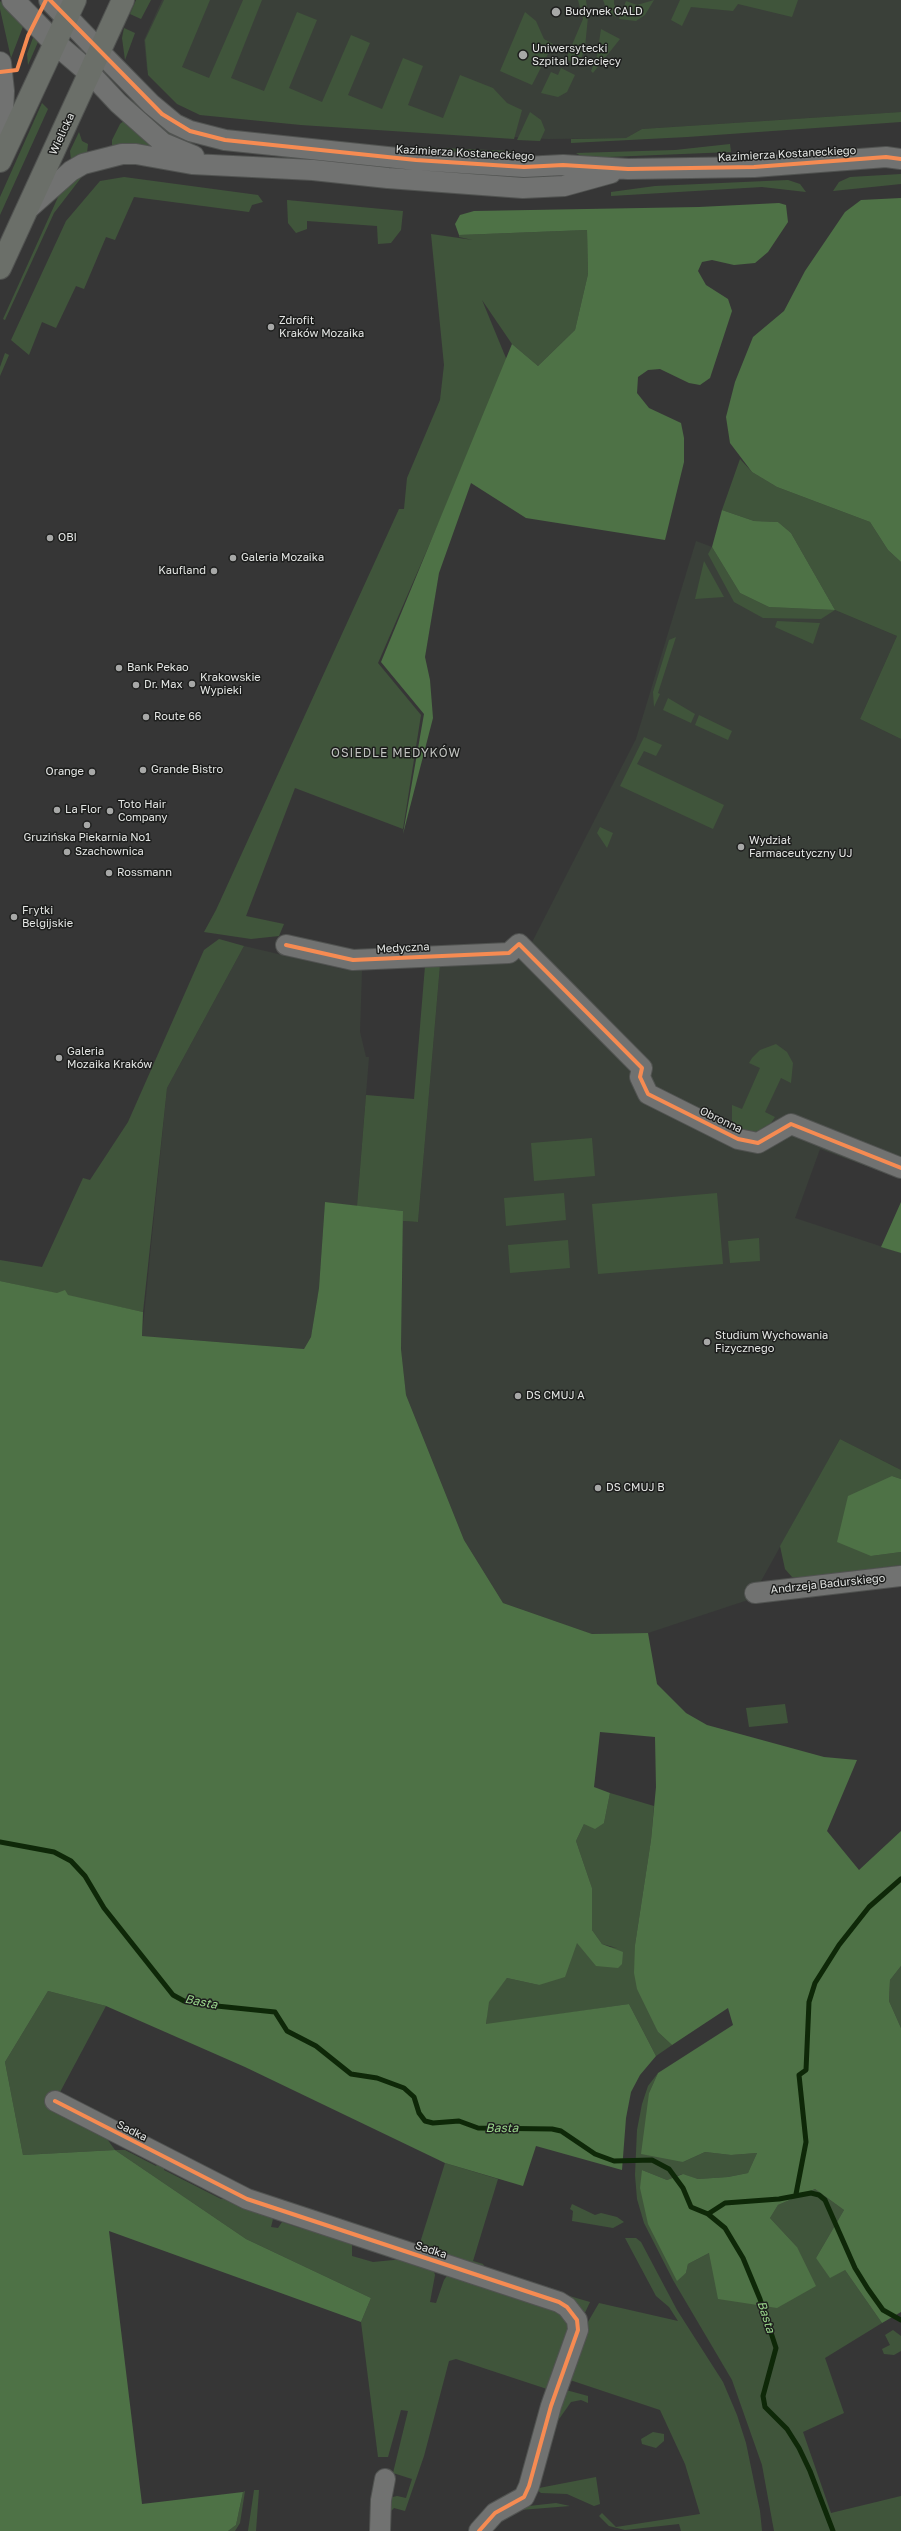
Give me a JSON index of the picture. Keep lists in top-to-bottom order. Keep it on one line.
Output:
{"streets":{"main road":["Wielicka"],"street":["Kazimierza Kostaneckiego","Medyczna","Obronna","Andrzeja Badurskiego","Sadka"]},"crossings":[["Wielicka","Kazimierza Kostaneckiego"],["Medyczna","Obronna"]],"districts":["OSIEDLE MEDYKÓW"],"water":["Basta"],"places":["Budynek CALD","Uniwersytecki Szpital Dziecięcy","Zdrofit Kraków Mozaika","OBI","Galeria Mozaika","Kaufland","Bank Pekao","Krakowskie Wypieki","Dr. Max","Route 66","Grande Bistro","Orange","La Flor","Toto Hair Company","Gruzińska Piekarnia No1","Wydział Farmaceutyczny UJ","Szachownica","Rossmann","Frytki Belgijskie","Galeria Mozaika Kraków","Studium Wychowania Fizycznego","DS CMUJ A","DS CMUJ B"]}
